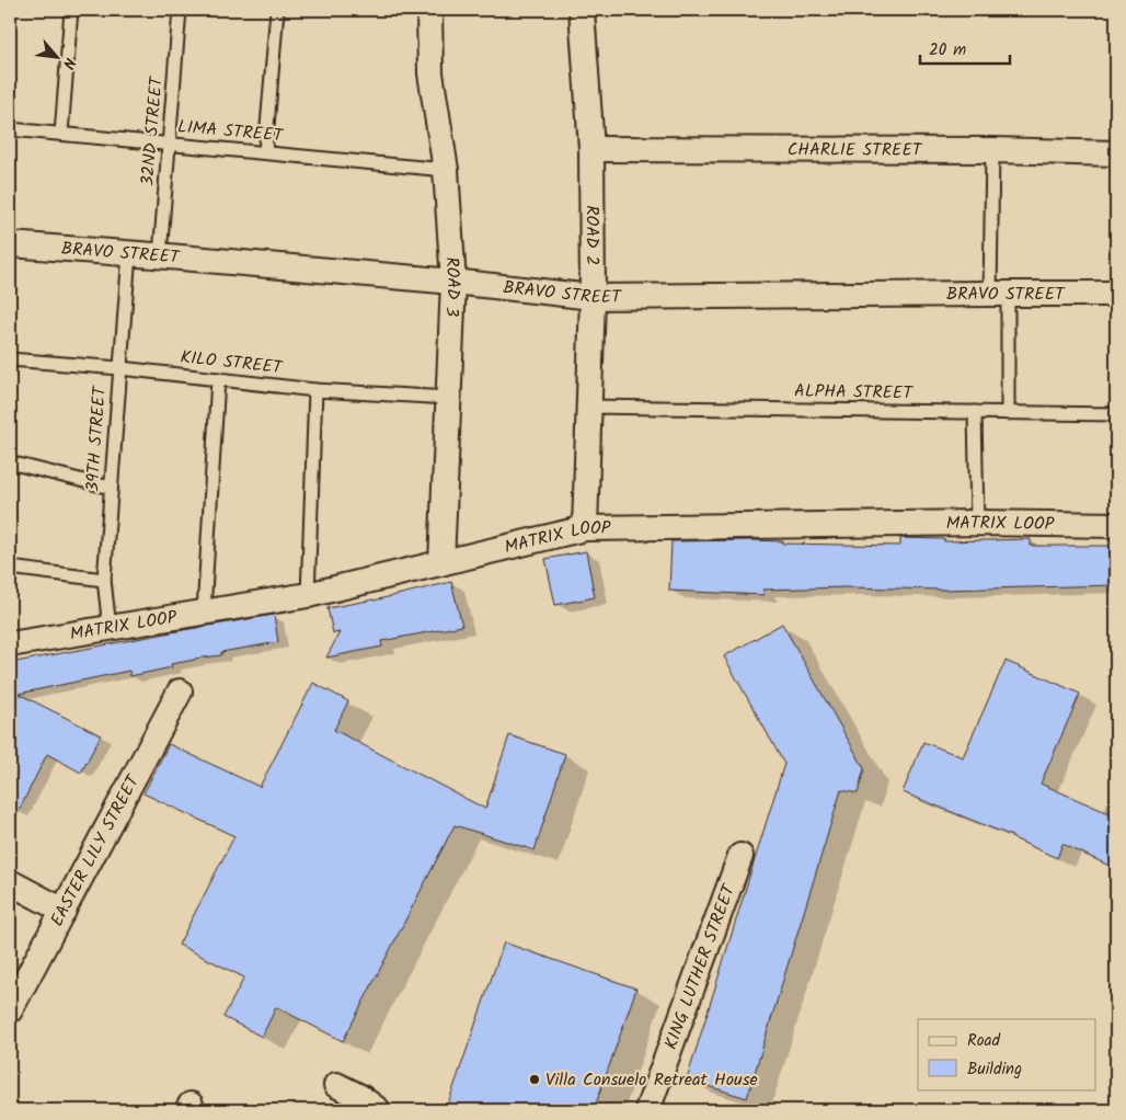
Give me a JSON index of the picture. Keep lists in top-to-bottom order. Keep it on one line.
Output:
{"streets":{"street":["CHARLIE STREET","ROAD 2","BRAVO STREET","ROAD 3","MATRIX LOOP","EASTER LILY STREET","KING LUTHER STREET"],"lane":["32ND STREET","LIMA STREET","KILO STREET","ALPHA STREET","39TH STREET"]},"crossings":[["32ND STREET","LIMA STREET"],["32ND STREET","BRAVO STREET"],["LIMA STREET","ROAD 3"],["CHARLIE STREET","ROAD 2"],["ROAD 2","BRAVO STREET"],["ROAD 2","ALPHA STREET"],["ROAD 2","MATRIX LOOP"],["BRAVO STREET","ROAD 3"],["BRAVO STREET","39TH STREET"],["ROAD 3","KILO STREET"],["ROAD 3","MATRIX LOOP"],["KILO STREET","39TH STREET"],["39TH STREET","MATRIX LOOP"]],"places":["Villa Consuelo Retreat House"],"legend":["Road","Building"],"scale_bar":"20 m","north":"bottom right"}
